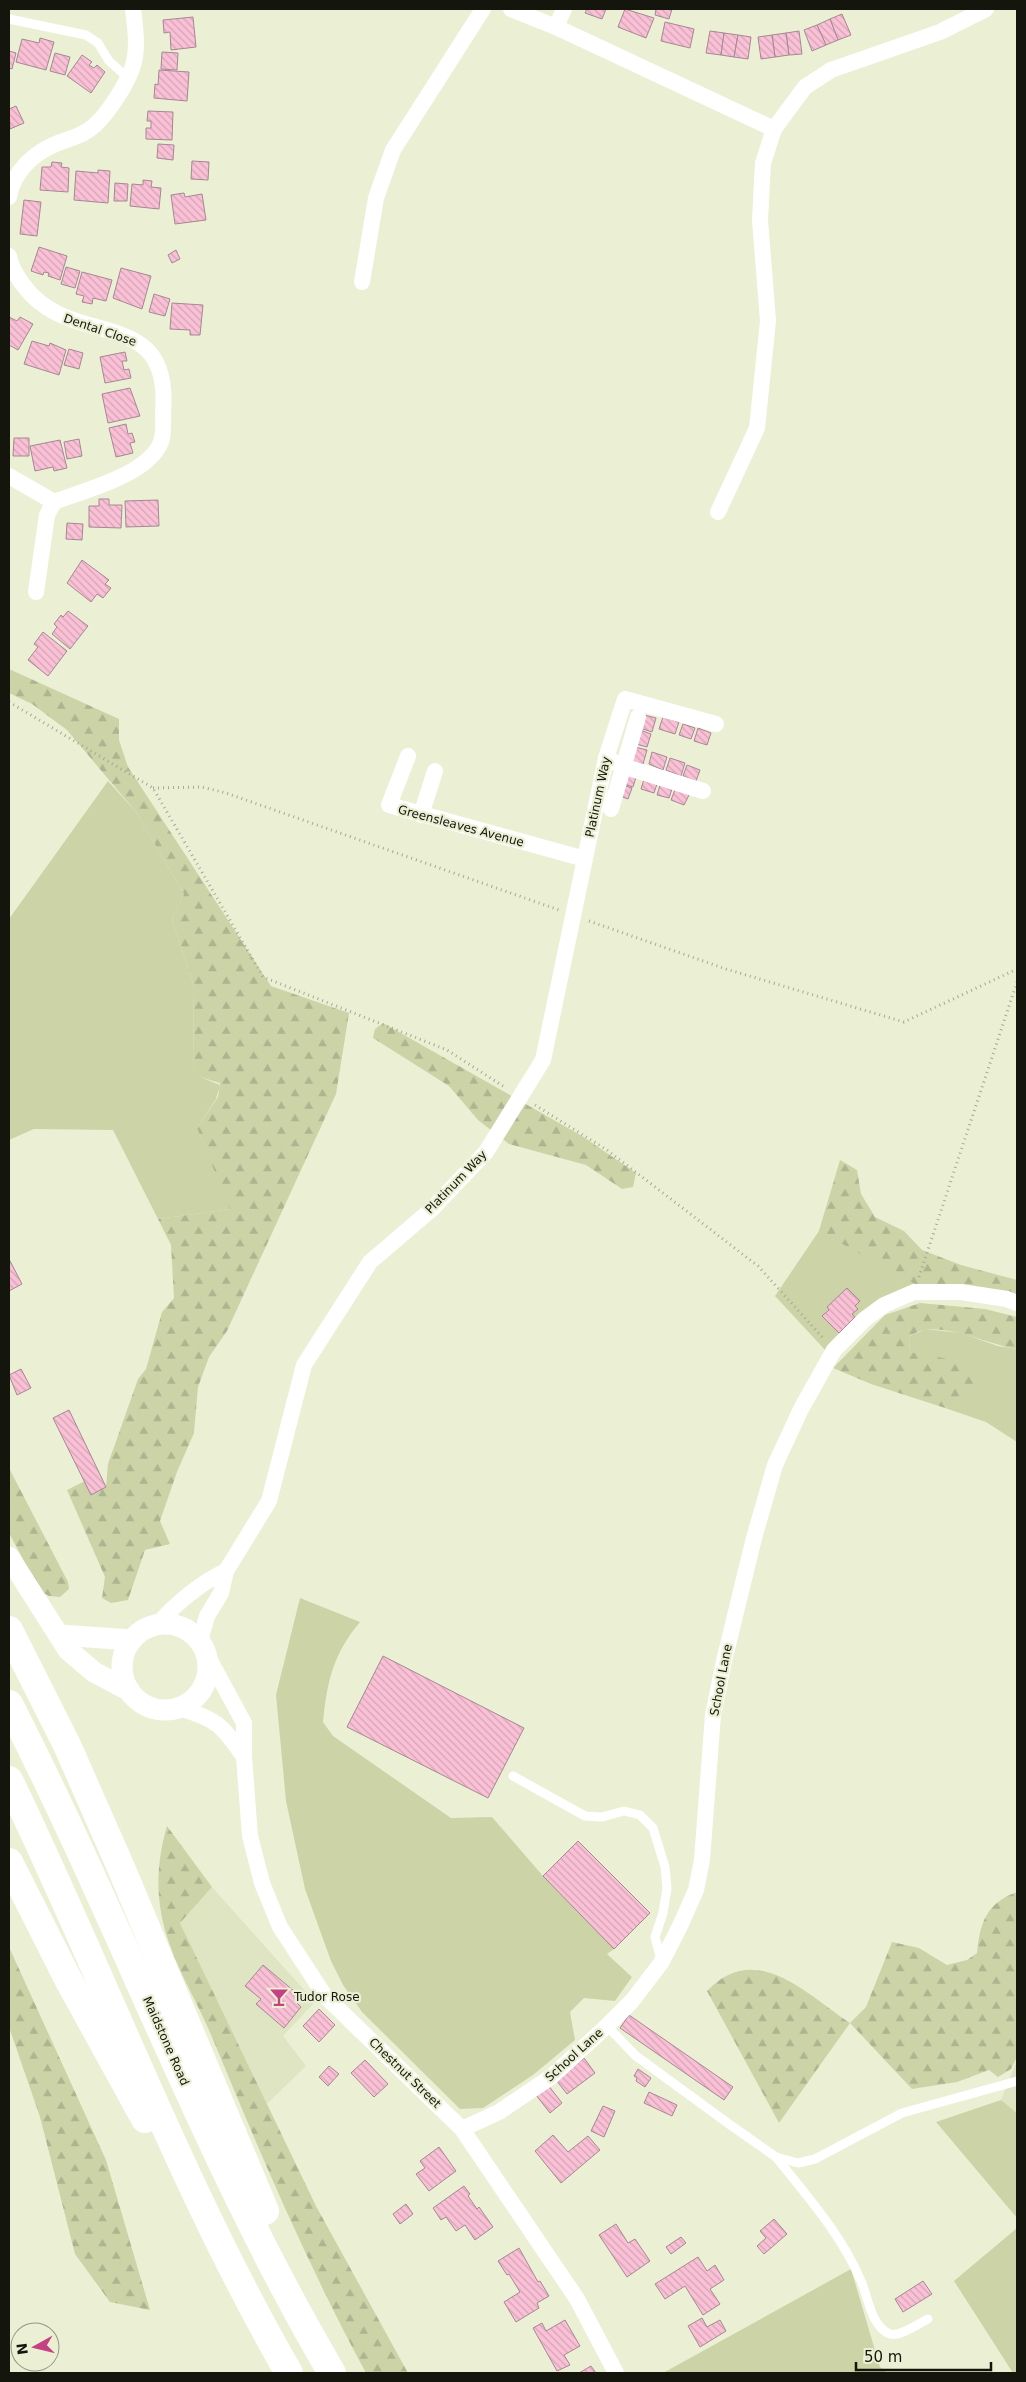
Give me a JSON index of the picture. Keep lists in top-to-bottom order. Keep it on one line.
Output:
{"streets":{"highway":["Maidstone Road"],"street":["Dental Close","Platinum Way","Greensleaves Avenue","School Lane","Chestnut Street"]},"crossings":[["Platinum Way","Greensleaves Avenue"],["Platinum Way","Chestnut Street"],["School Lane","Chestnut Street"]],"places":{"bar":["Tudor Rose"]},"scale_bar":"50 m","north":"left"}
